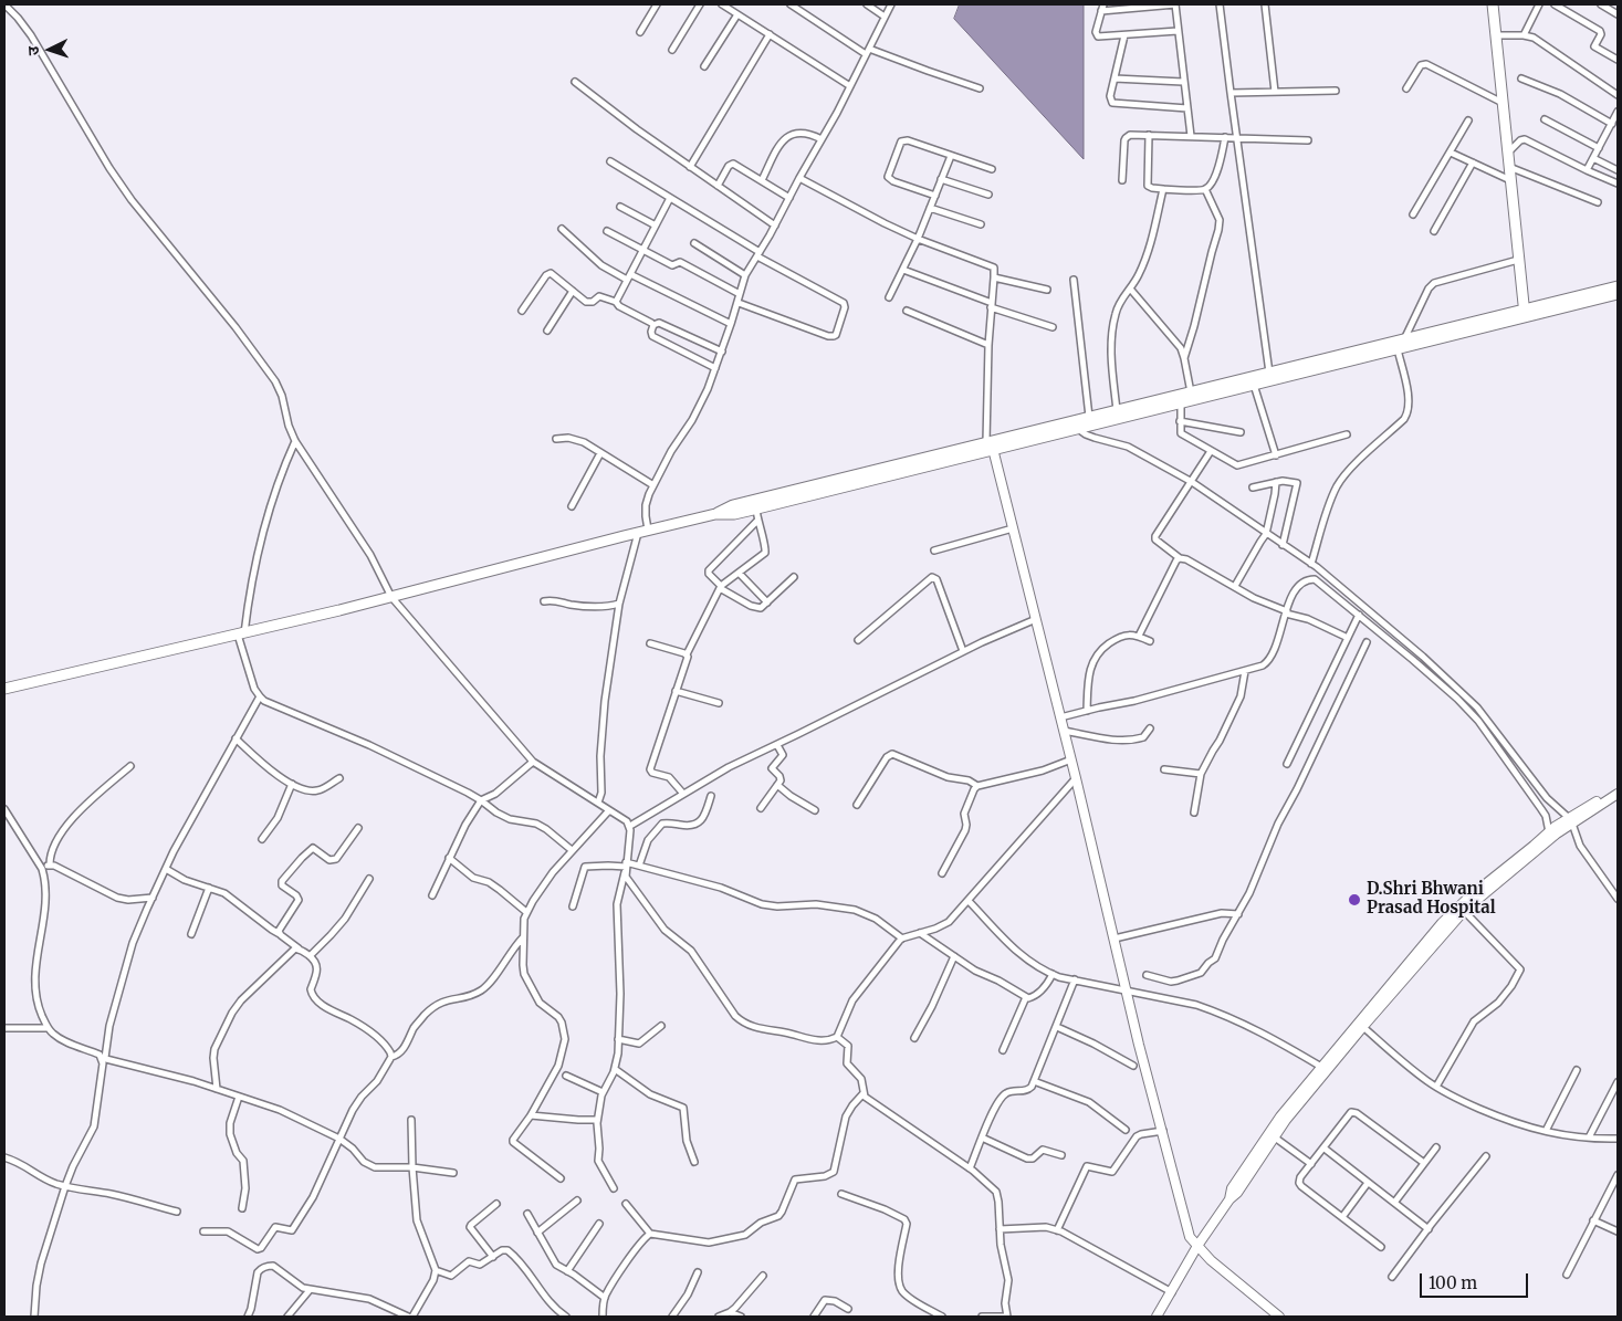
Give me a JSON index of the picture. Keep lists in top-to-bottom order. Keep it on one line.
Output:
{"places":["D.Shri Bhwani Prasad Hospital"],"scale_bar":"100 m","north":"left"}
